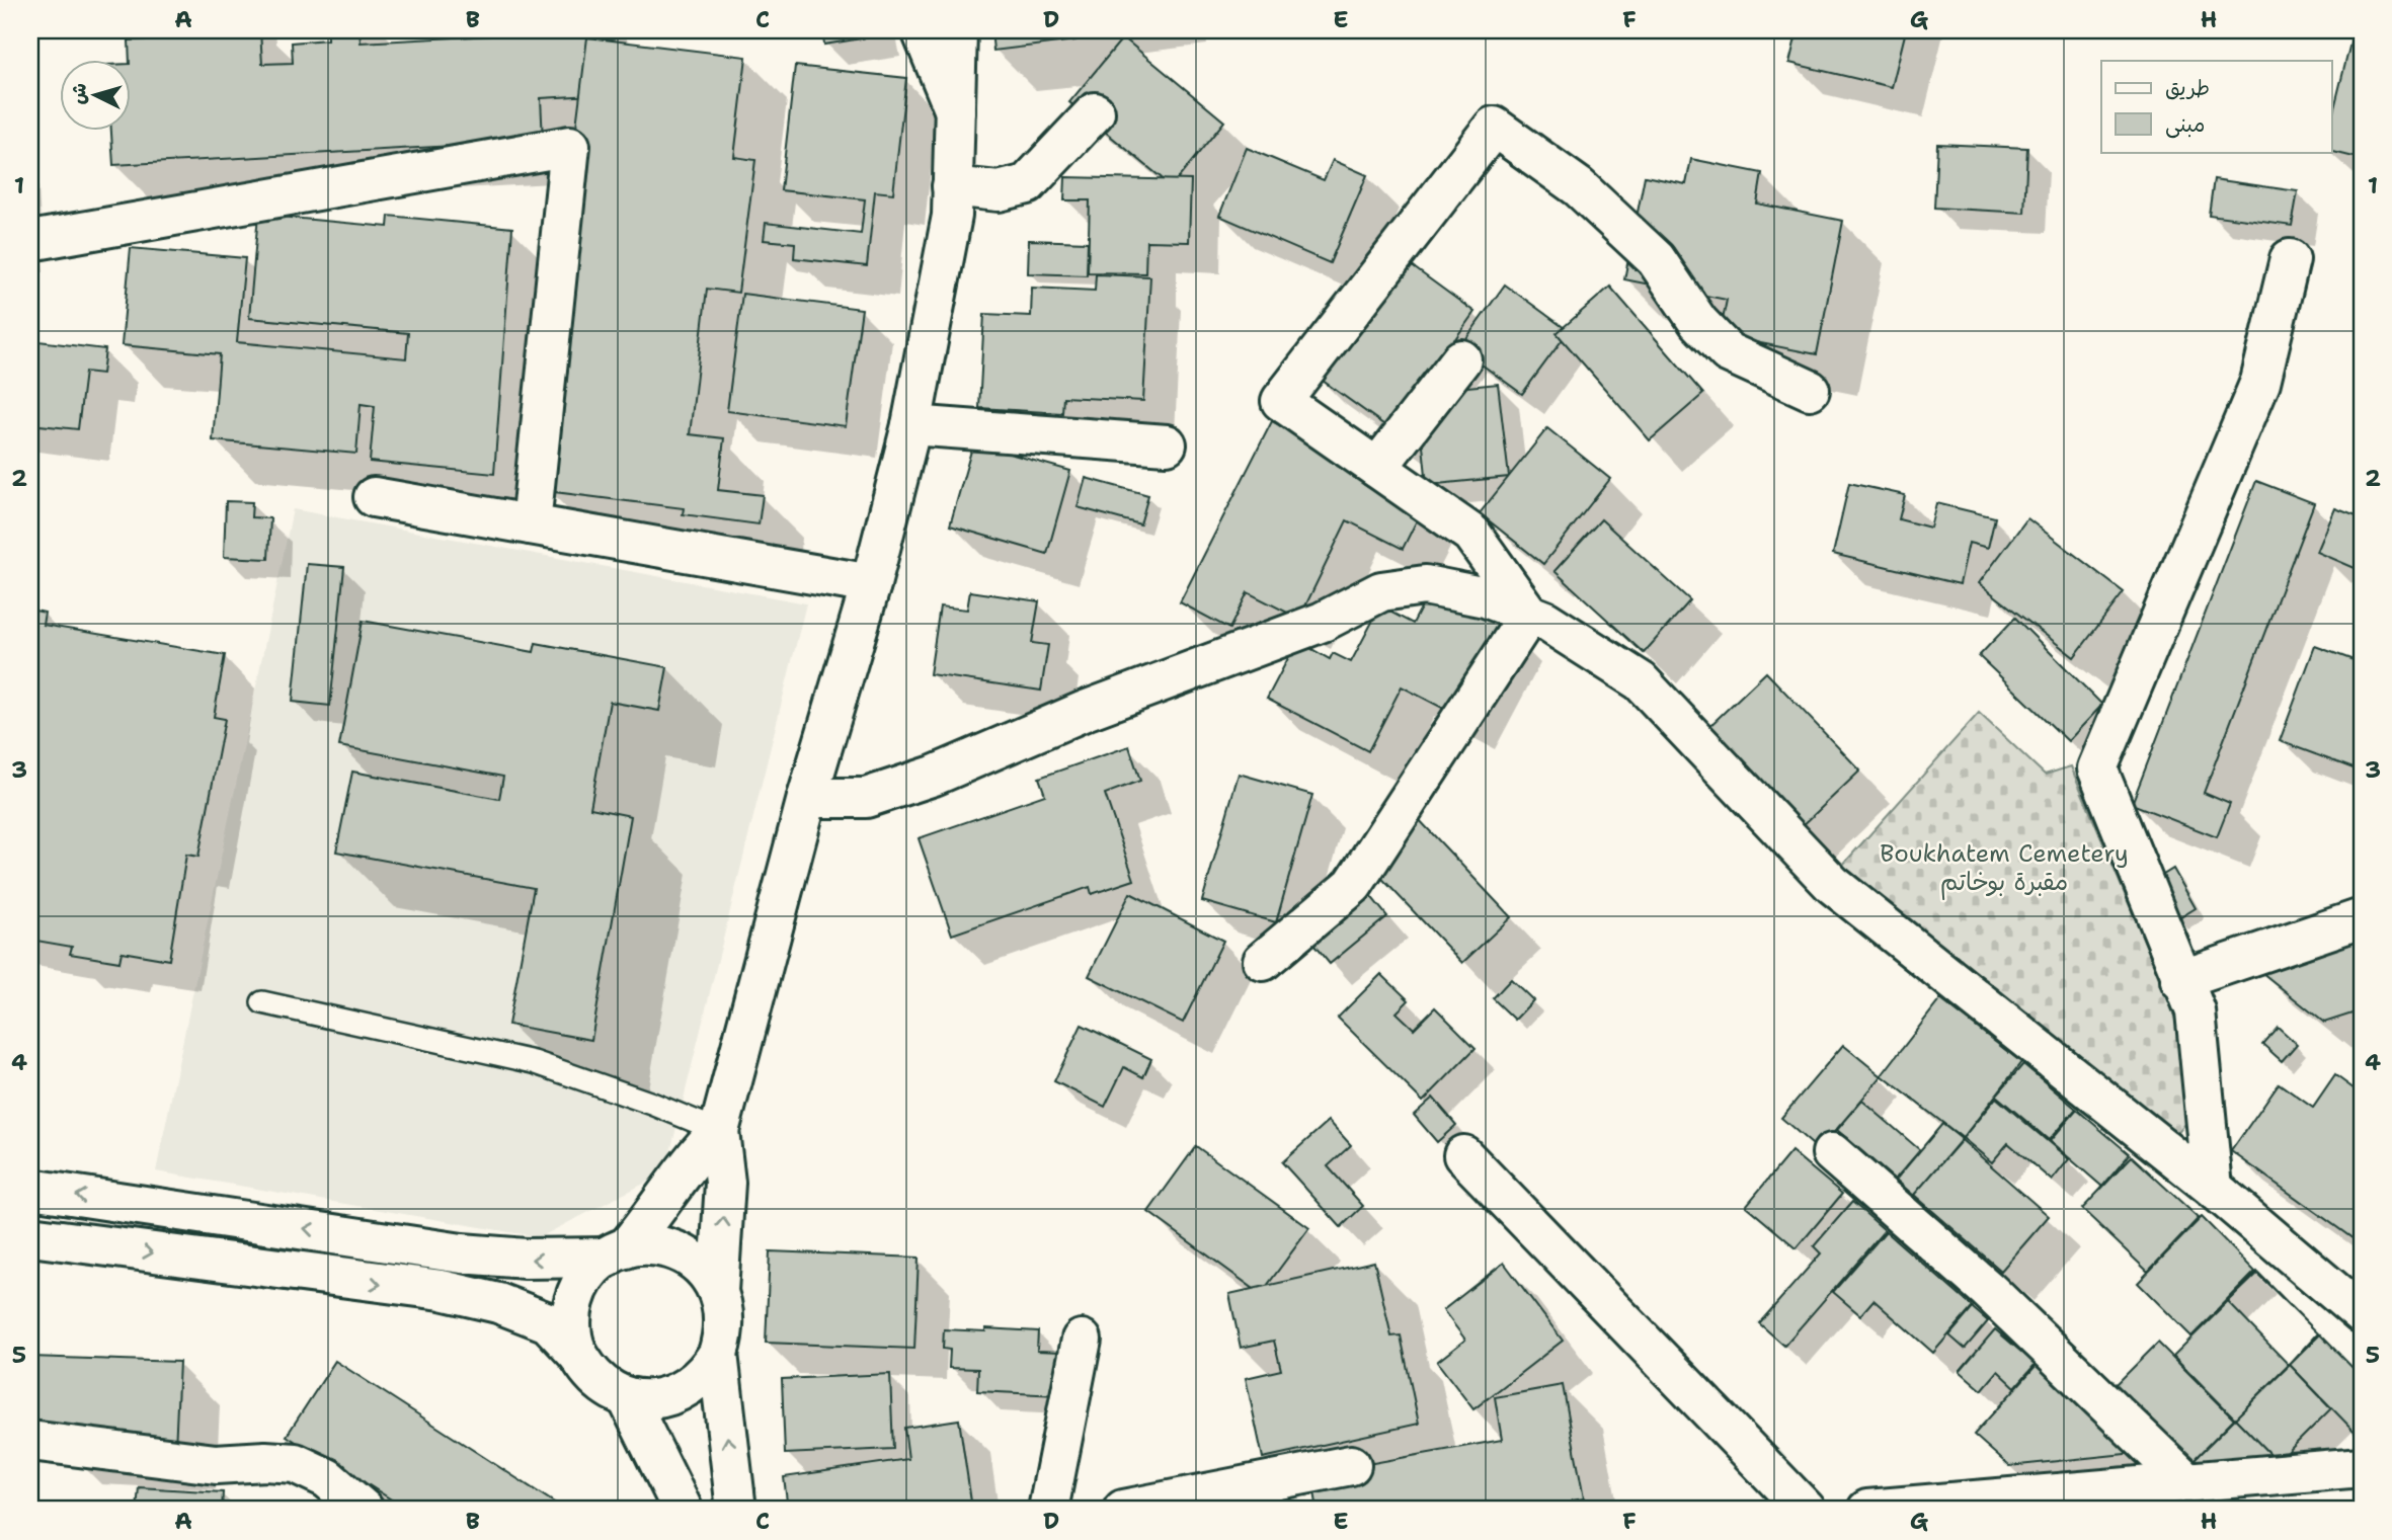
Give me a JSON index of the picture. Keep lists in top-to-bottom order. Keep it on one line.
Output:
{"parks":["Boukhatem Cemetery مقبرة بوخاتم"],"legend":["طريق","مبنى"],"north":"left","grid":{"columns":["A","B","C","D","E","F","G","H"],"rows":["1","2","3","4","5"]}}
